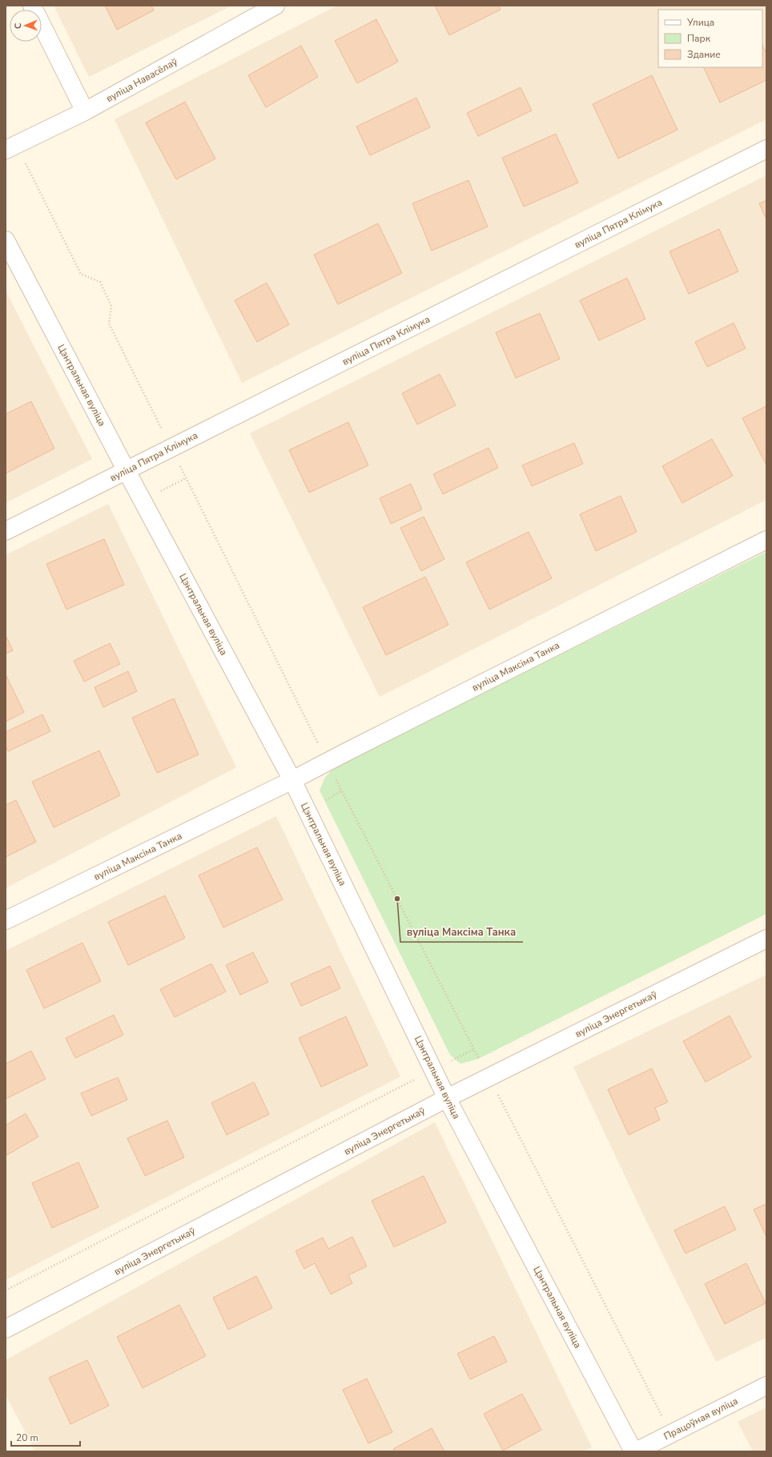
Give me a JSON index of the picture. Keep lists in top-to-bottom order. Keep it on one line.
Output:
{"streets":{"street":["вуліца Навасёлаў","вуліца Пятра Клімука","Цэнтральная вуліца","вуліца Максіма Танка","вуліца Энергетыкаў","Працоўная вуліца"]},"crossings":[["вуліца Пятра Клімука","Цэнтральная вуліца"],["Цэнтральная вуліца","вуліца Максіма Танка"],["Цэнтральная вуліца","вуліца Энергетыкаў"],["Цэнтральная вуліца","Працоўная вуліца"]],"places":["вуліца Максіма Танка"],"legend":["Улица","Парк","Здание"],"scale_bar":"20 m","north":"left"}
